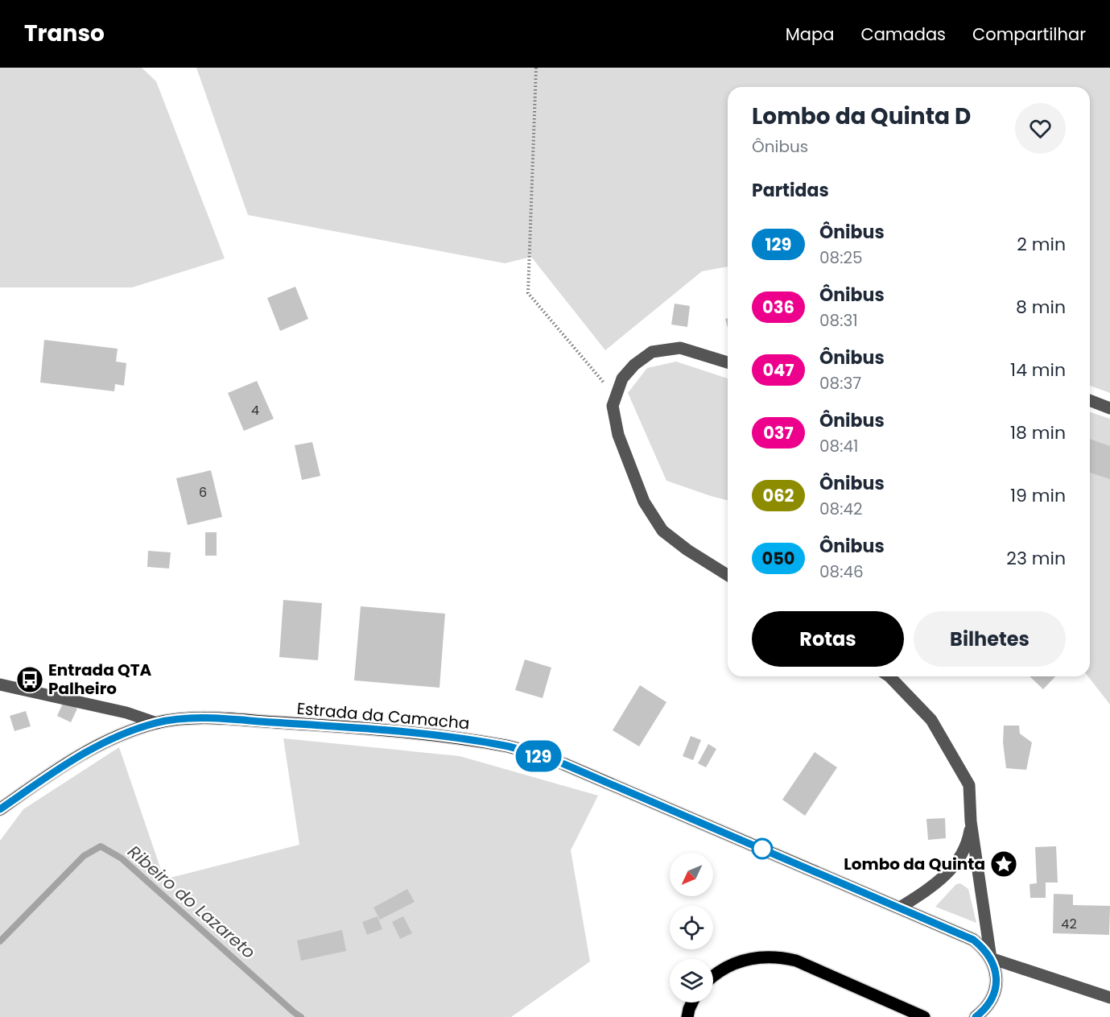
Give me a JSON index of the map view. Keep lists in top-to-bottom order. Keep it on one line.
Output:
{"streets":{"main road":["Estrada da Camacha"]},"water":["Ribeiro do Lazareto"],"places":{"bus stop":["Entrada QTA Palheiro"],"place":["Lombo da Quinta"]},"lines":["bus line 129"],"house_numbers":["4","6","42"],"north":"bottom left","page":{"header":"Transo","nav":["Mapa","Camadas","Compartilhar"],"on_map":"129","heading":[["Lombo da Quinta D","Ônibus"],"Partidas"],"list":[{"mark":"129","name":"Ônibus","note":"08:25","value":"2 min"},{"mark":"036","name":"Ônibus","note":"08:31","value":"8 min"},{"mark":"047","name":"Ônibus","note":"08:37","value":"14 min"},{"mark":"037","name":"Ônibus","note":"08:41","value":"18 min"},{"mark":"062","name":"Ônibus","note":"08:42","value":"19 min"},{"mark":"050","name":"Ônibus","note":"08:46","value":"23 min"}],"buttons":["Rotas","Bilhetes"]}}
